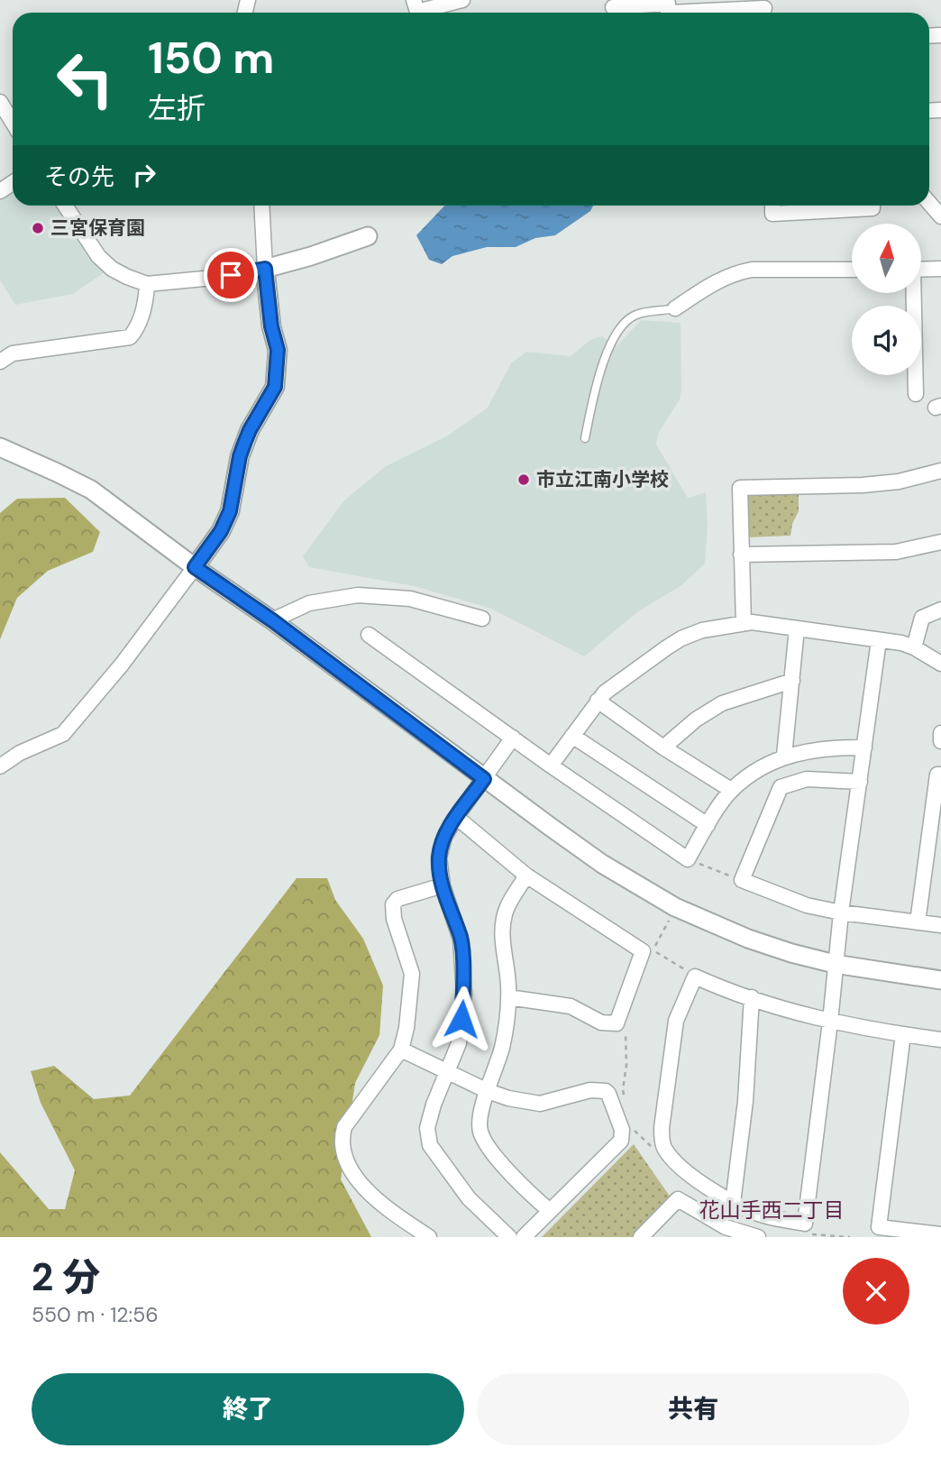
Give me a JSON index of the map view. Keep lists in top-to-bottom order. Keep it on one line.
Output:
{"districts":["花山手西二丁目"],"places":["三宮保育園","市立江南小学校"],"north":"top","page":{"turn":["150 m","左折"],"then":"その先","heading":["2 分","550 m · 12:56"],"buttons":["終了","共有"]}}
